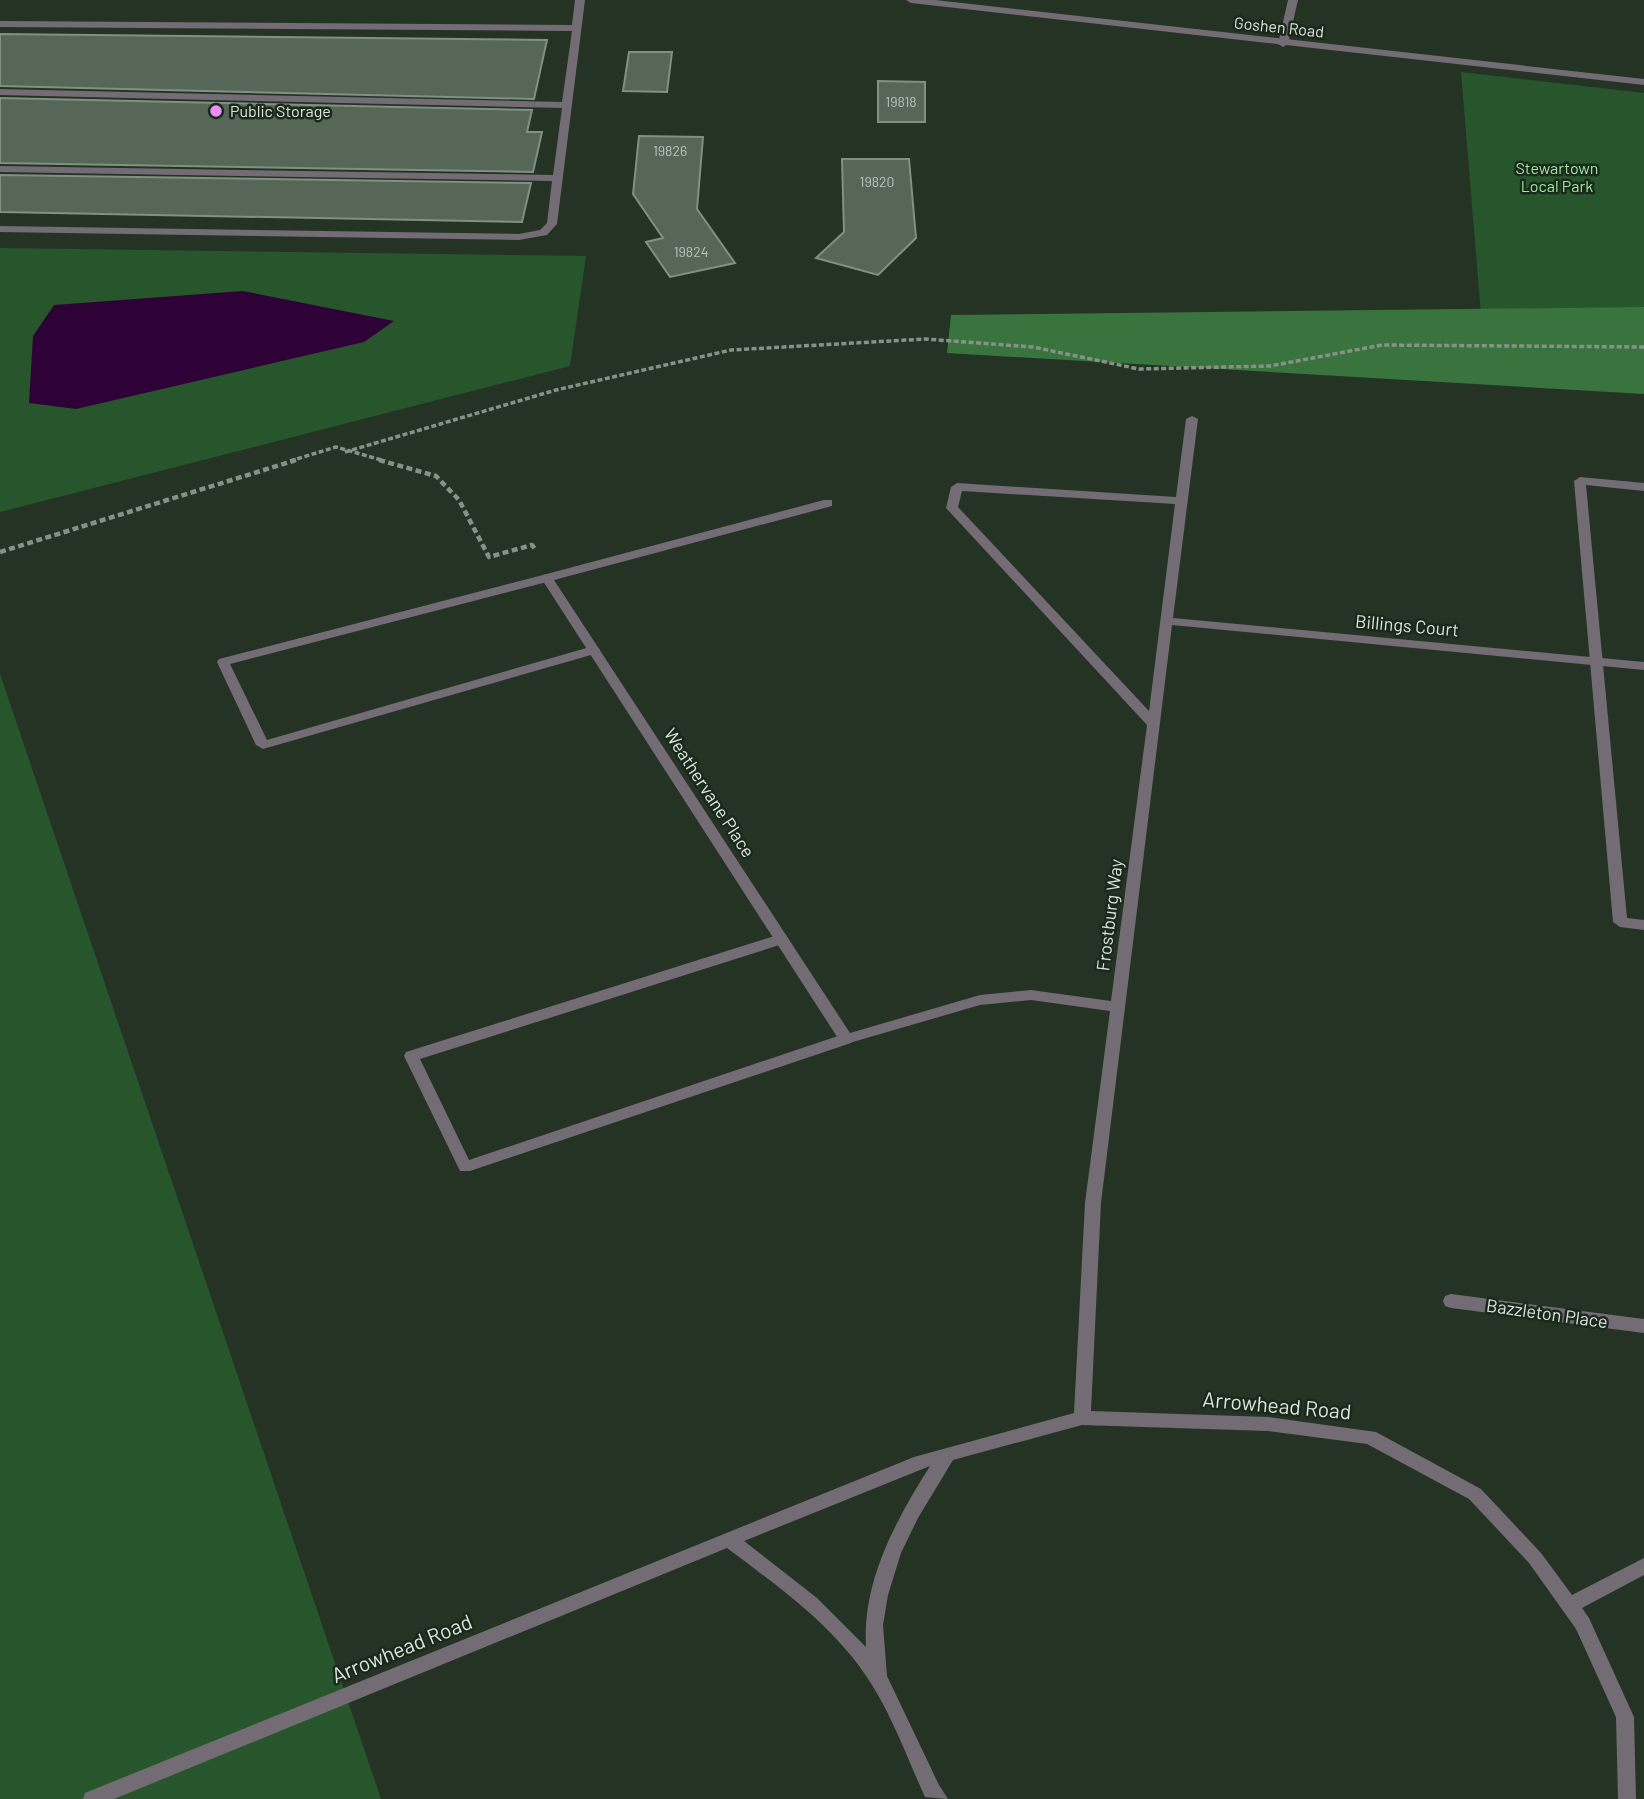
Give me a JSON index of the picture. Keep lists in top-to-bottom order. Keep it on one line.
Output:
{"streets":{"street":["Goshen Road","Billings Court","Weathervane Place","Frostburg Way","Bazzleton Place","Arrowhead Road"]},"crossings":[["Billings Court","Frostburg Way"],["Frostburg Way","Arrowhead Road"]],"parks":["Stewartown Local Park"],"places":["Public Storage"],"house_numbers":["19818","19826","19820","19824"]}
